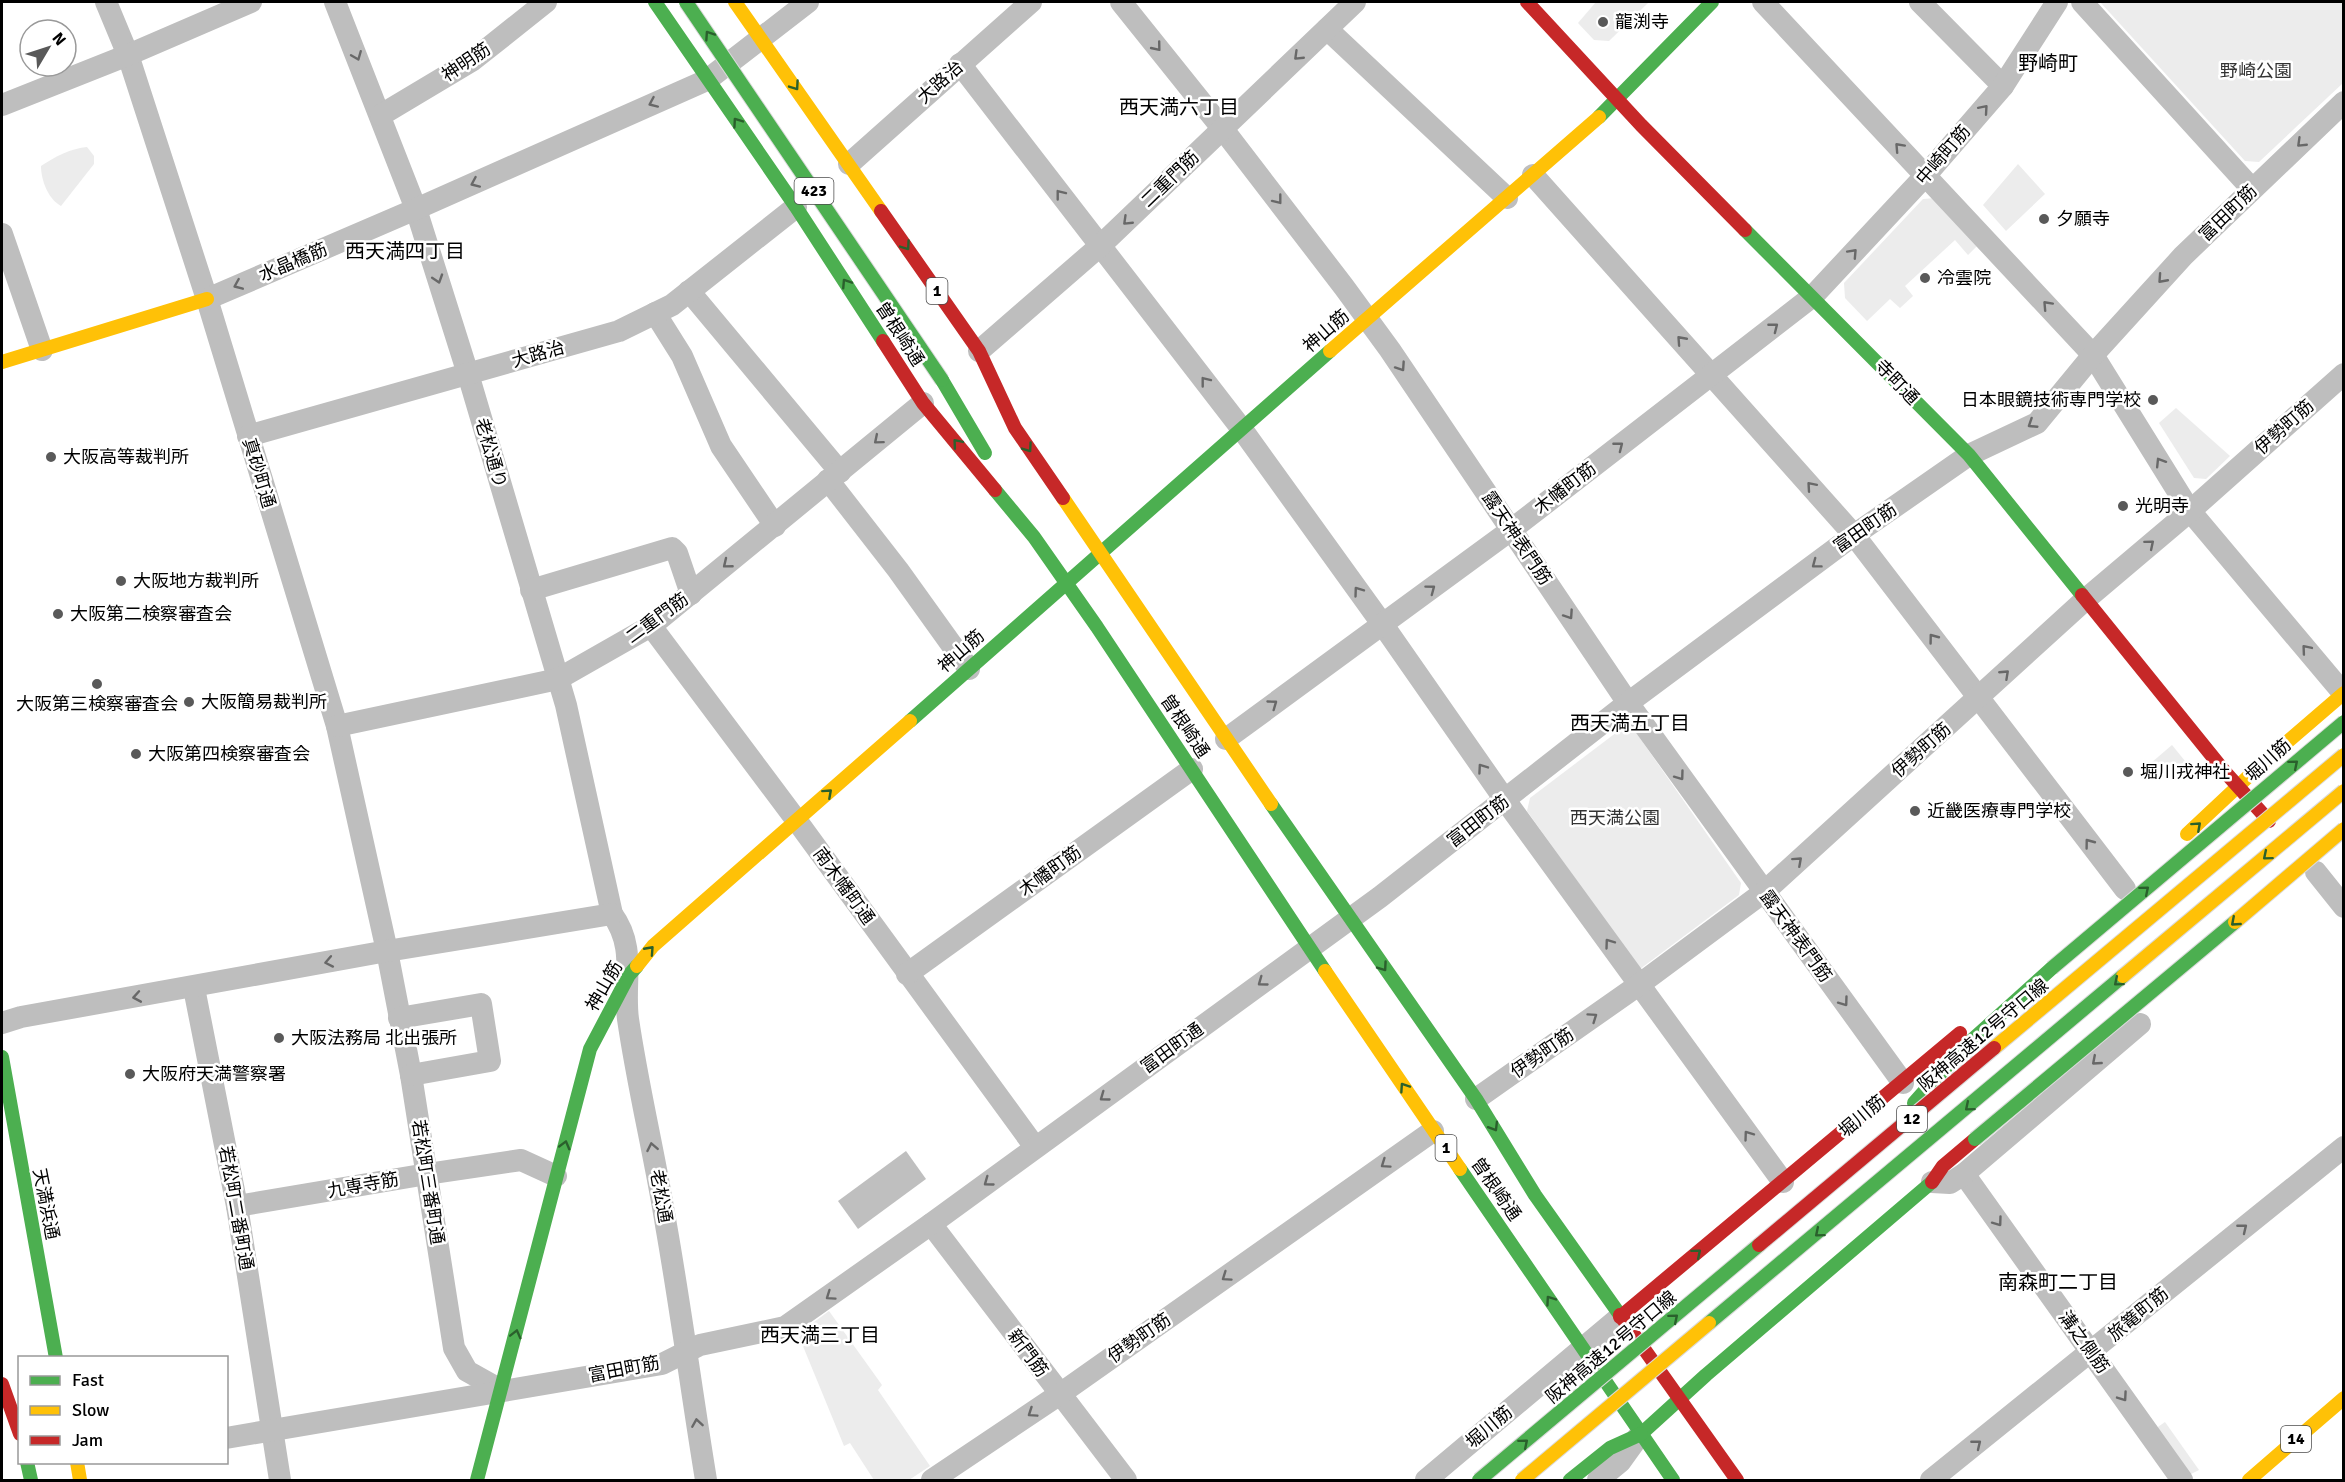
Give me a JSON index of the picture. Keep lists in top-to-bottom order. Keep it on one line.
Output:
{"streets":{"main road":["423","水晶橋筋","1","神山筋","曽根崎通","寺町通","堀川筋","阪神高速12号守口線","12","天満浜通","14"],"street":["神明筋","大路治","中崎町筋","二重門筋","富田町筋","伊勢町筋","老松通り","真砂町通","木幡町筋","露天神表門筋","南木幡町通","富田町通","若松町三番町通","九専寺筋","老松通","若松町二番町通","旅篭町筋","溝之側筋","新門筋"]},"crossings":[["神明筋","老松通り"],["大路治","曽根崎通"],["大路治","老松通り"],["大路治","真砂町通"],["中崎町筋","寺町通"],["中崎町筋","木幡町筋"],["二重門筋","曽根崎通"],["二重門筋","老松通り"],["二重門筋","真砂町通"],["二重門筋","露天神表門筋"],["二重門筋","南木幡町通"],["423","曽根崎通"],["富田町筋","神山筋"],["富田町筋","曽根崎通"],["富田町筋","寺町通"],["富田町筋","露天神表門筋"],["富田町筋","南木幡町通"],["富田町筋","富田町通"],["富田町筋","若松町三番町通"],["富田町筋","老松通"],["富田町筋","若松町二番町通"],["富田町筋","新門筋"],["水晶橋筋","曽根崎通"],["水晶橋筋","老松通り"],["水晶橋筋","真砂町通"],["神山筋","曽根崎通"],["神山筋","寺町通"],["神山筋","露天神表門筋"],["神山筋","南木幡町通"],["神山筋","若松町三番町通"],["神山筋","九専寺筋"],["神山筋","老松通"],["曽根崎通","伊勢町筋"],["曽根崎通","木幡町筋"],["曽根崎通","堀川筋"],["曽根崎通","富田町通"],["寺町通","伊勢町筋"],["寺町通","木幡町筋"],["寺町通","堀川筋"],["伊勢町筋","露天神表門筋"],["伊勢町筋","新門筋"],["老松通り","老松通"],["真砂町通","若松町三番町通"],["木幡町筋","露天神表門筋"],["木幡町筋","南木幡町通"],["露天神表門筋","堀川筋"],["南木幡町通","富田町通"],["若松町三番町通","九専寺筋"],["九専寺筋","若松町二番町通"],["旅篭町筋","溝之側筋"]],"one_way":["中崎町筋","二重門筋","富田町筋","水晶橋筋","神山筋","木幡町筋","富田町通","老松通","旅篭町筋","溝之側筋"],"districts":["野崎町","西天満六丁目","西天満四丁目","西天満五丁目","南森町二丁目","西天満三丁目"],"parks":["野崎公園","西天満公園"],"places":["龍渕寺","夕願寺","冷雲院","日本眼鏡技術専門学校","大阪高等裁判所","光明寺","大阪地方裁判所","大阪第二検察審査会","大阪第三検察審査会","大阪簡易裁判所","大阪第四検察審査会","堀川戎神社","近畿医療専門学校","大阪法務局 北出張所","大阪府天満警察署"],"legend":["Fast","Slow","Jam"],"north":"top right"}
